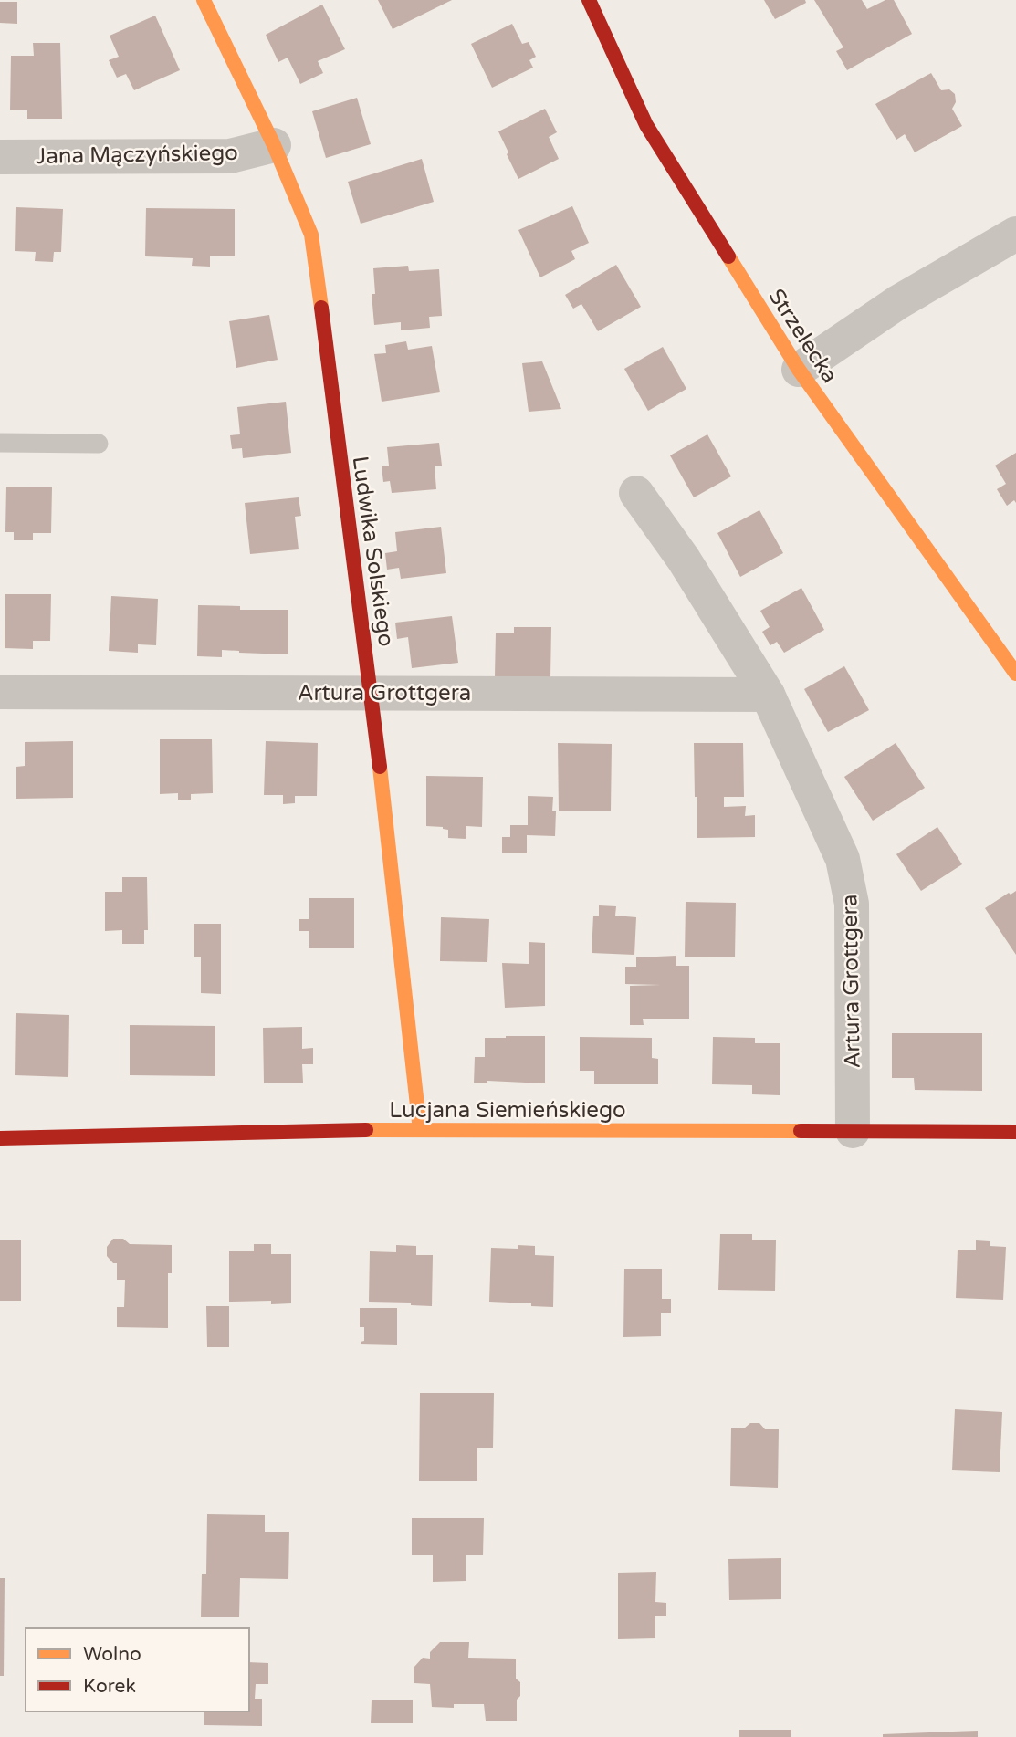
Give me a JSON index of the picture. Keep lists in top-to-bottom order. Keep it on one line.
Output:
{"streets":{"street":["Jana Mączyńskiego","Strzelecka","Ludwika Solskiego","Artura Grottgera","Lucjana Siemieńskiego"]},"crossings":[["Jana Mączyńskiego","Ludwika Solskiego"],["Ludwika Solskiego","Artura Grottgera"],["Ludwika Solskiego","Lucjana Siemieńskiego"],["Artura Grottgera","Lucjana Siemieńskiego"]],"legend":["Wolno","Korek"]}
